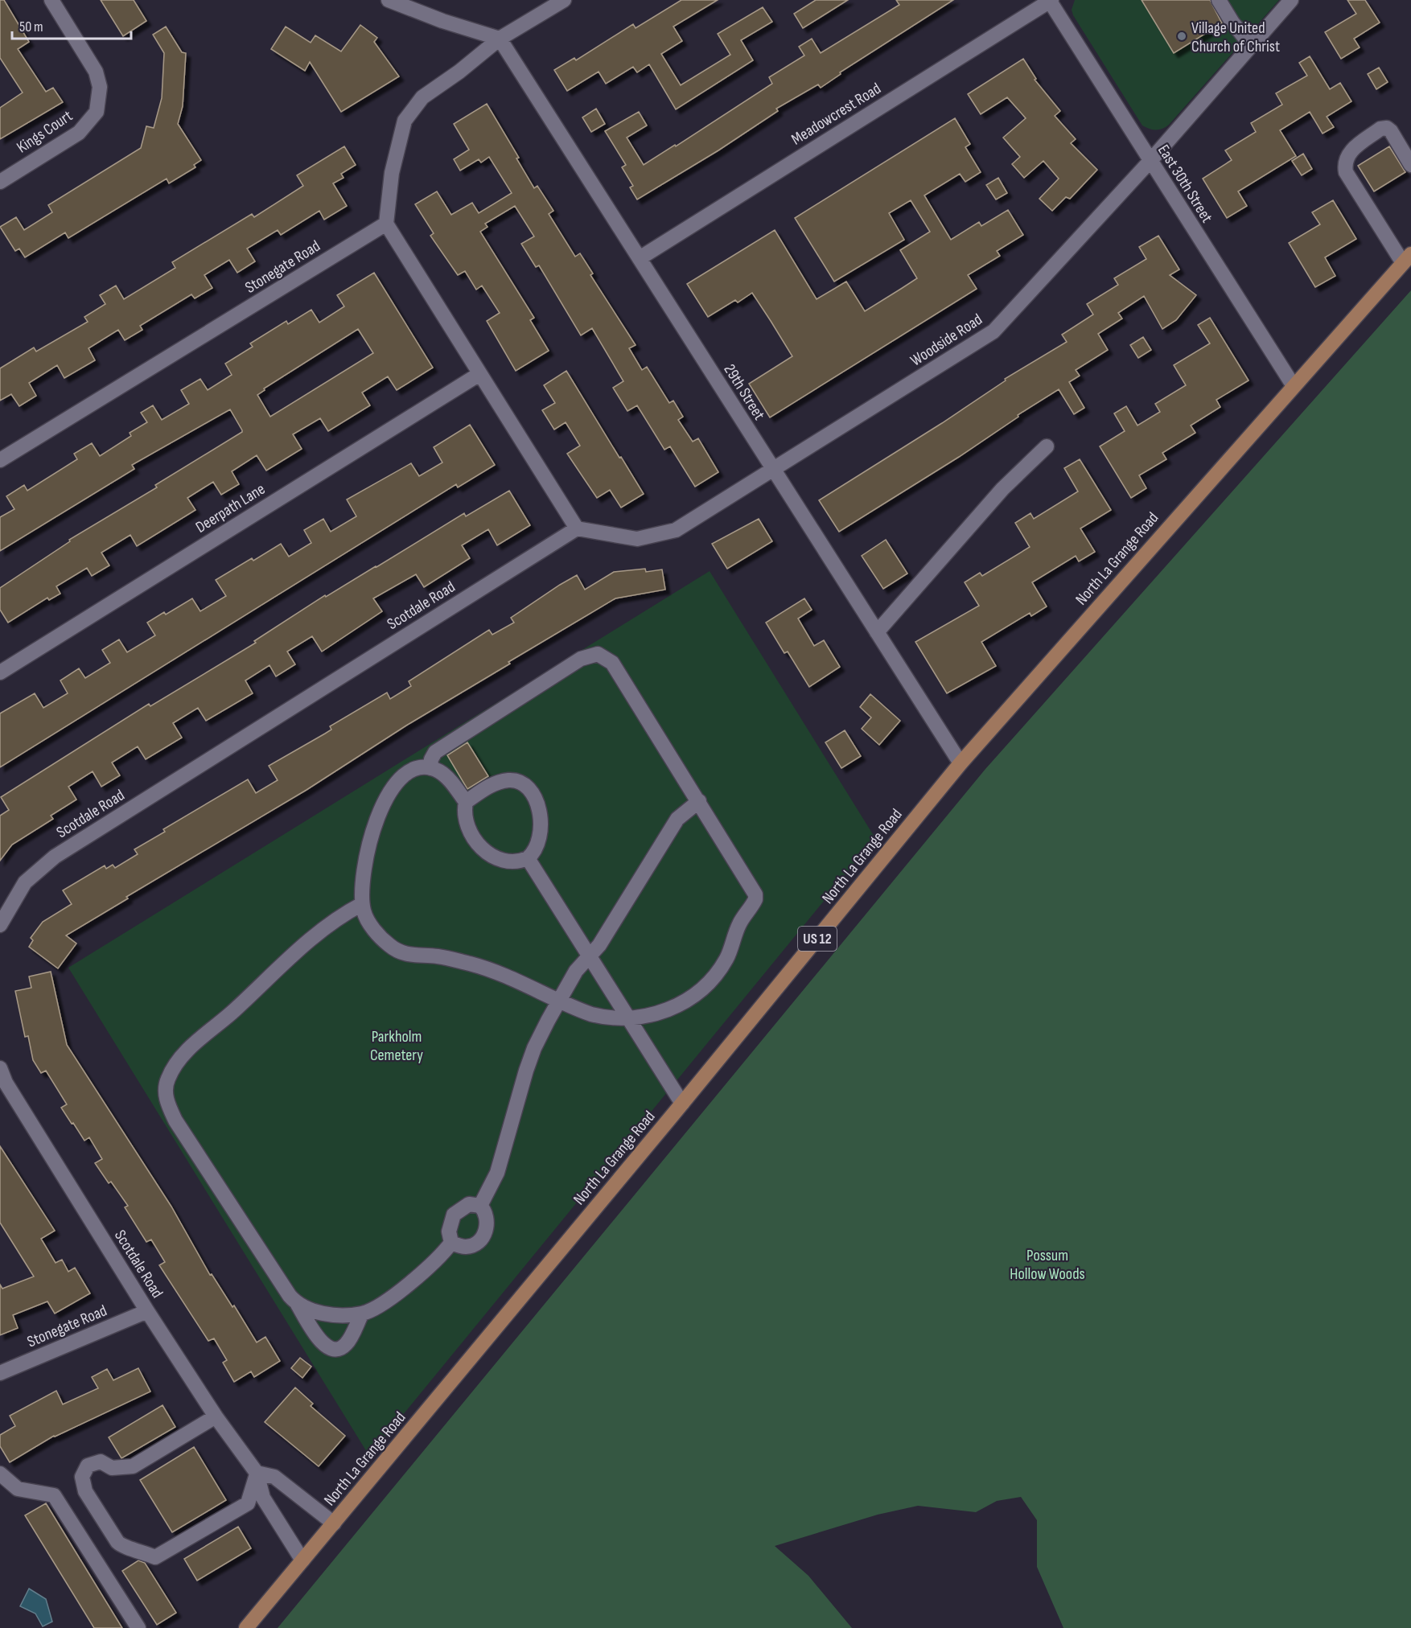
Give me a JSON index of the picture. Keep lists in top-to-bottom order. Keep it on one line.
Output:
{"streets":{"main road":["North La Grange Road","US 12"],"street":["Meadowcrest Road","Kings Court","East 30th Street","Stonegate Road","Woodside Road","29th Street","Deerpath Lane","Scotdale Road"]},"crossings":[["Meadowcrest Road","East 30th Street"],["Meadowcrest Road","29th Street"],["East 30th Street","Woodside Road"],["East 30th Street","North La Grange Road"],["Stonegate Road","Scotdale Road"],["Woodside Road","29th Street"],["Woodside Road","Scotdale Road"],["29th Street","North La Grange Road"],["North La Grange Road","Scotdale Road"]],"parks":["Parkholm Cemetery","Possum Hollow Woods"],"places":["Village United Church of Christ"],"scale_bar":"50 m"}
